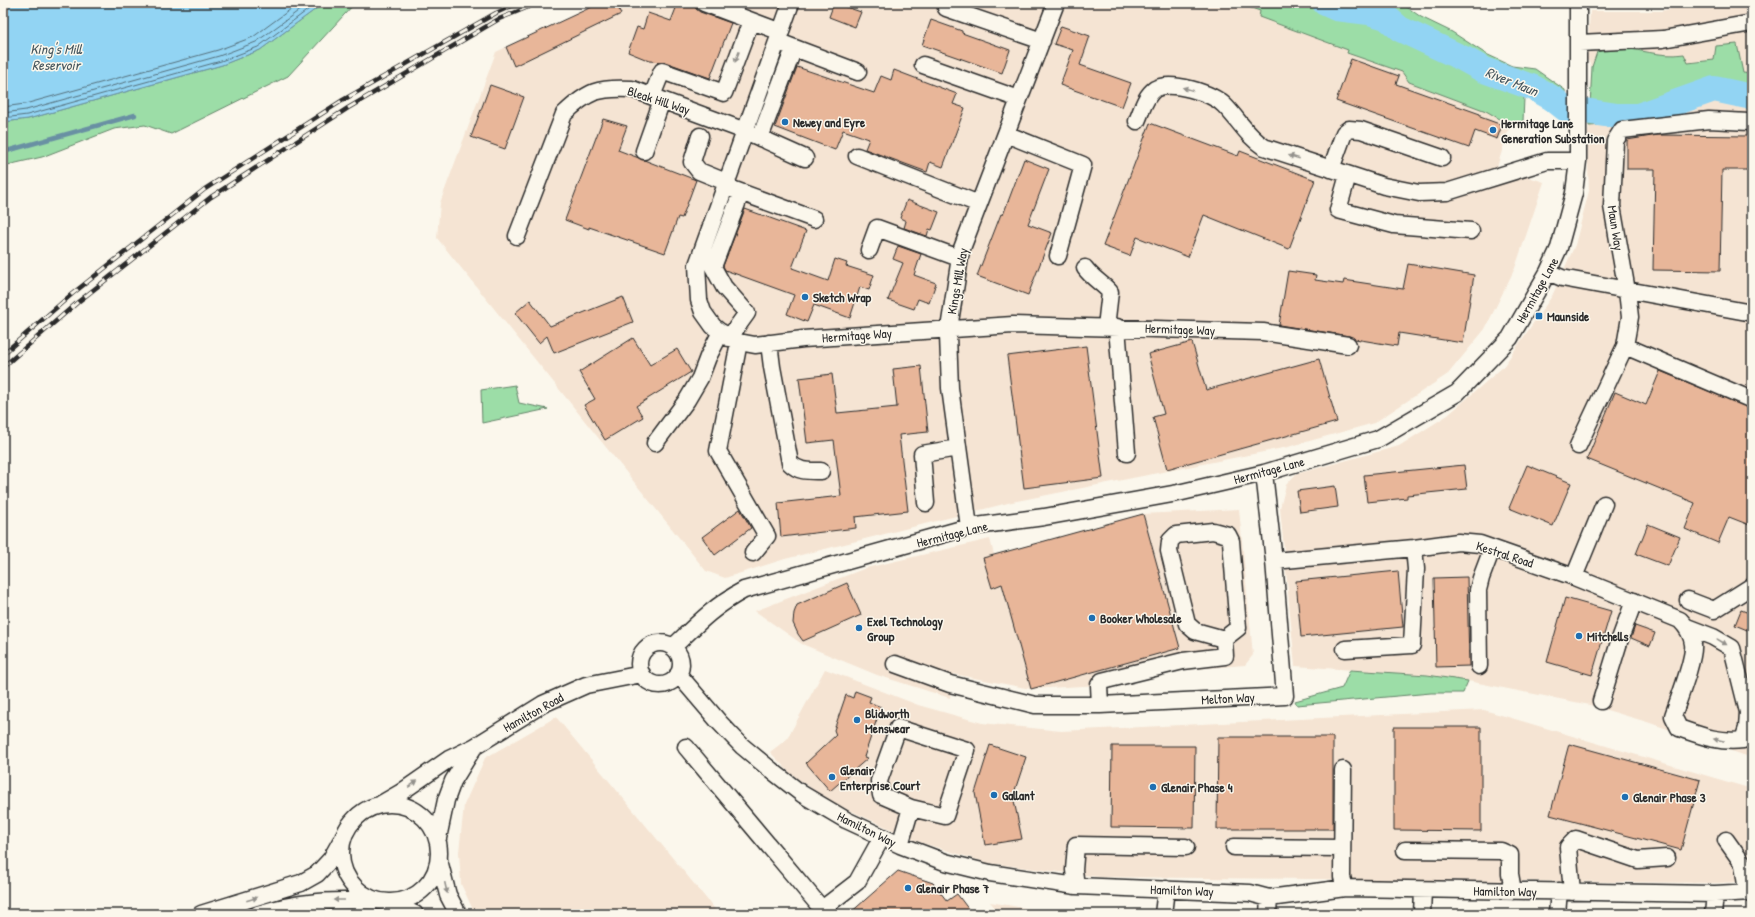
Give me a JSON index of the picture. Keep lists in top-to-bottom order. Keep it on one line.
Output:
{"streets":{"street":["Bleak Hill Way","Maun Way","Kings Mill Way","Hermitage Lane","Hermitage Way","Kestral Road","Melton Way","Hamilton Road","Hamilton Way"]},"crossings":[["Kings Mill Way","Hermitage Lane"],["Kings Mill Way","Hermitage Way"],["Hermitage Lane","Melton Way"],["Hermitage Lane","Hamilton Road"],["Hermitage Lane","Hamilton Way"],["Kestral Road","Melton Way"],["Hamilton Road","Hamilton Way"]],"water":["King's Mill Reservoir","River Maun"],"places":{"other":["Newey and Eyre","Hermitage Lane Generation Substation","Sketch Wrap","Booker Wholesale","Exel Technology Group","Mitchells","Blidworth Menswear","Glenair Enterprise Court","Glenair Phase 4","Gallant","Glenair Phase 3","Glenair Phase 7"],"transit":["Maunside"]}}
